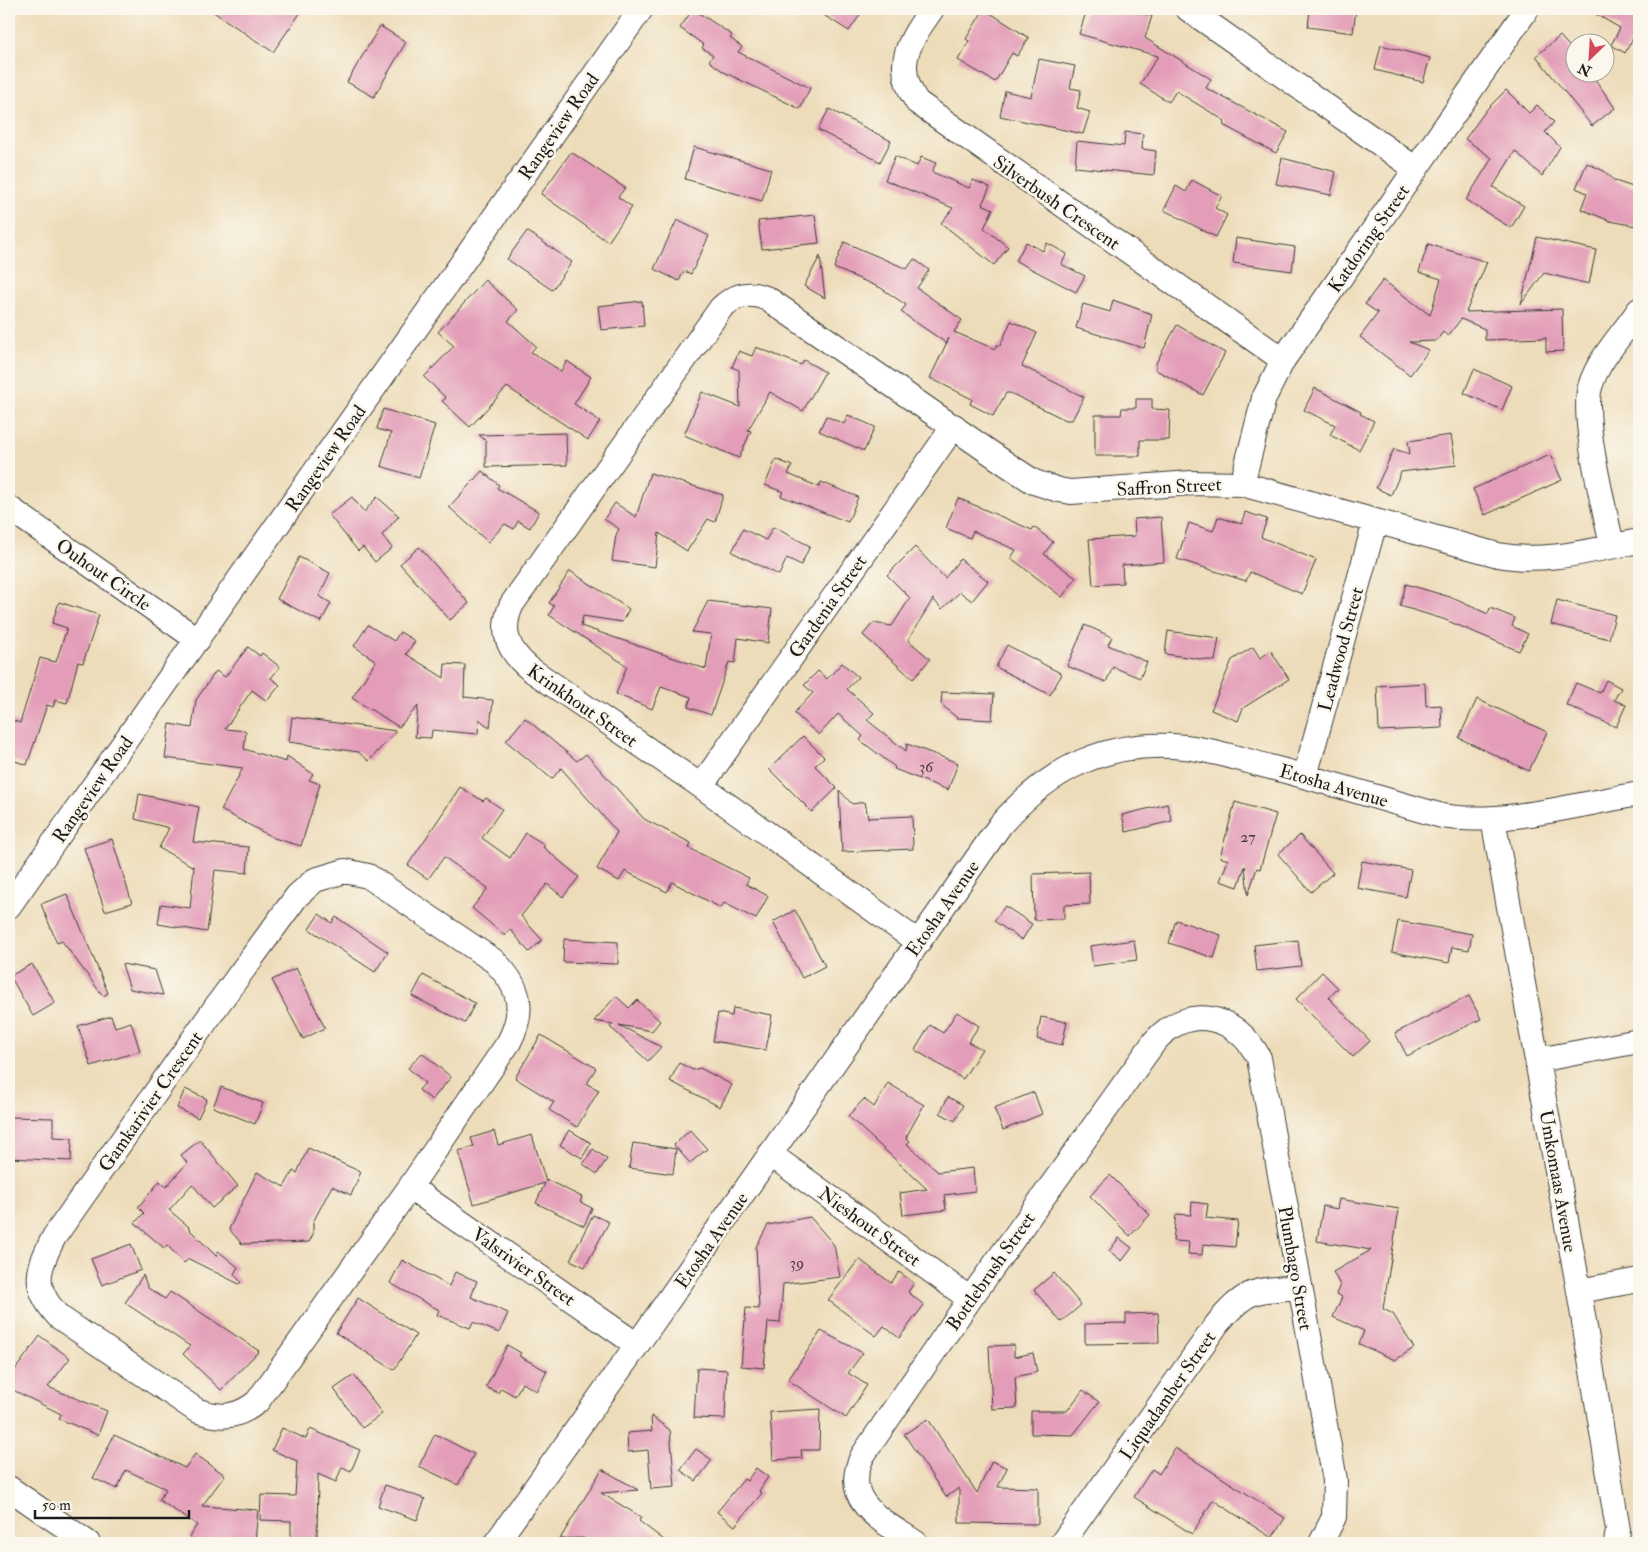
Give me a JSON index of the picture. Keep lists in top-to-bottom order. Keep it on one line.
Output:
{"streets":{"street":["Rangeview Road","Silverbush Crescent","Katdoring Street","Saffron Street","Ouhout Circle","Gardenia Street","Leadwood Street","Krinkhout Street","Etosha Avenue","Gamkarivier Crescent","Umkomaas Avenue","Nieshout Street","Valsrivier Street","Plumbago Street","Bottlebrush Street","Liquadamber Street"]},"crossings":[["Rangeview Road","Ouhout Circle"],["Silverbush Crescent","Katdoring Street"],["Katdoring Street","Saffron Street"],["Saffron Street","Gardenia Street"],["Saffron Street","Leadwood Street"],["Saffron Street","Krinkhout Street"],["Gardenia Street","Krinkhout Street"],["Leadwood Street","Etosha Avenue"],["Krinkhout Street","Etosha Avenue"],["Etosha Avenue","Umkomaas Avenue"],["Etosha Avenue","Nieshout Street"],["Etosha Avenue","Valsrivier Street"],["Gamkarivier Crescent","Valsrivier Street"],["Nieshout Street","Bottlebrush Street"],["Plumbago Street","Bottlebrush Street"],["Plumbago Street","Liquadamber Street"]],"house_numbers":["36","27","39"],"scale_bar":"50 m","north":"bottom left"}
